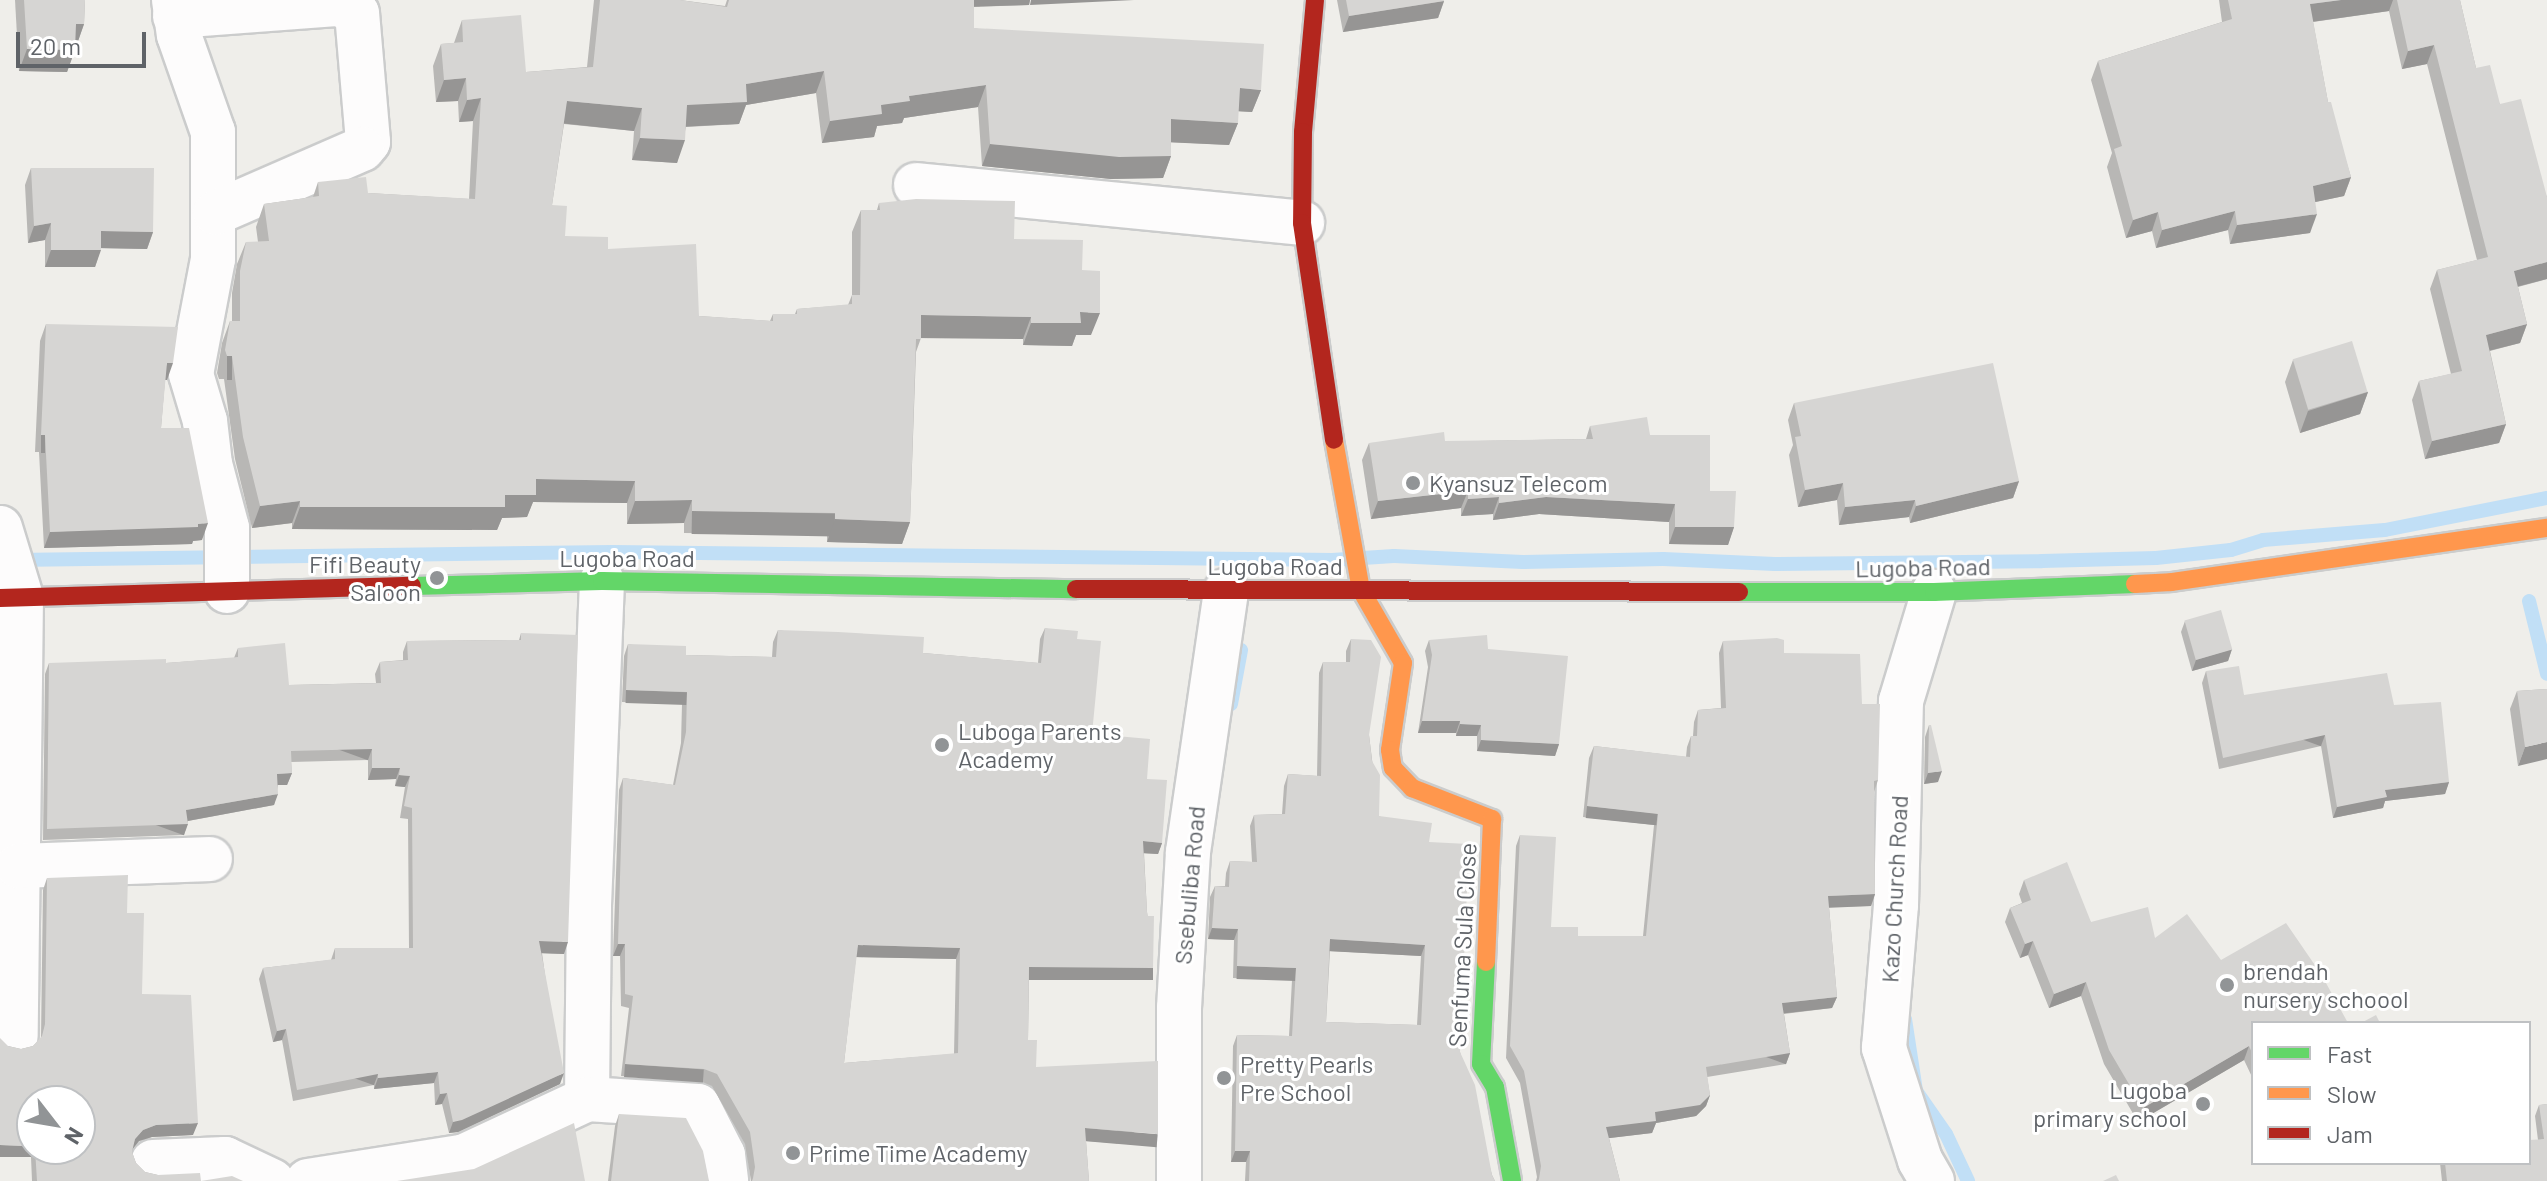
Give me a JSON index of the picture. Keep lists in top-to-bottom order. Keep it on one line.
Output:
{"streets":{"street":["Lugoba Road","Ssebuliba Road","Kazo Church Road","Senfuma Sula Close"]},"crossings":[["Lugoba Road","Ssebuliba Road"],["Lugoba Road","Kazo Church Road"],["Lugoba Road","Senfuma Sula Close"]],"places":["Kyansuz Telecom","Fifi Beauty Saloon","Luboga Parents Academy","brendah nursery schoool","Pretty Pearls Pre School","Lugoba primary school","Prime Time Academy"],"legend":["Fast","Slow","Jam"],"scale_bar":"20 m","north":"bottom right"}
